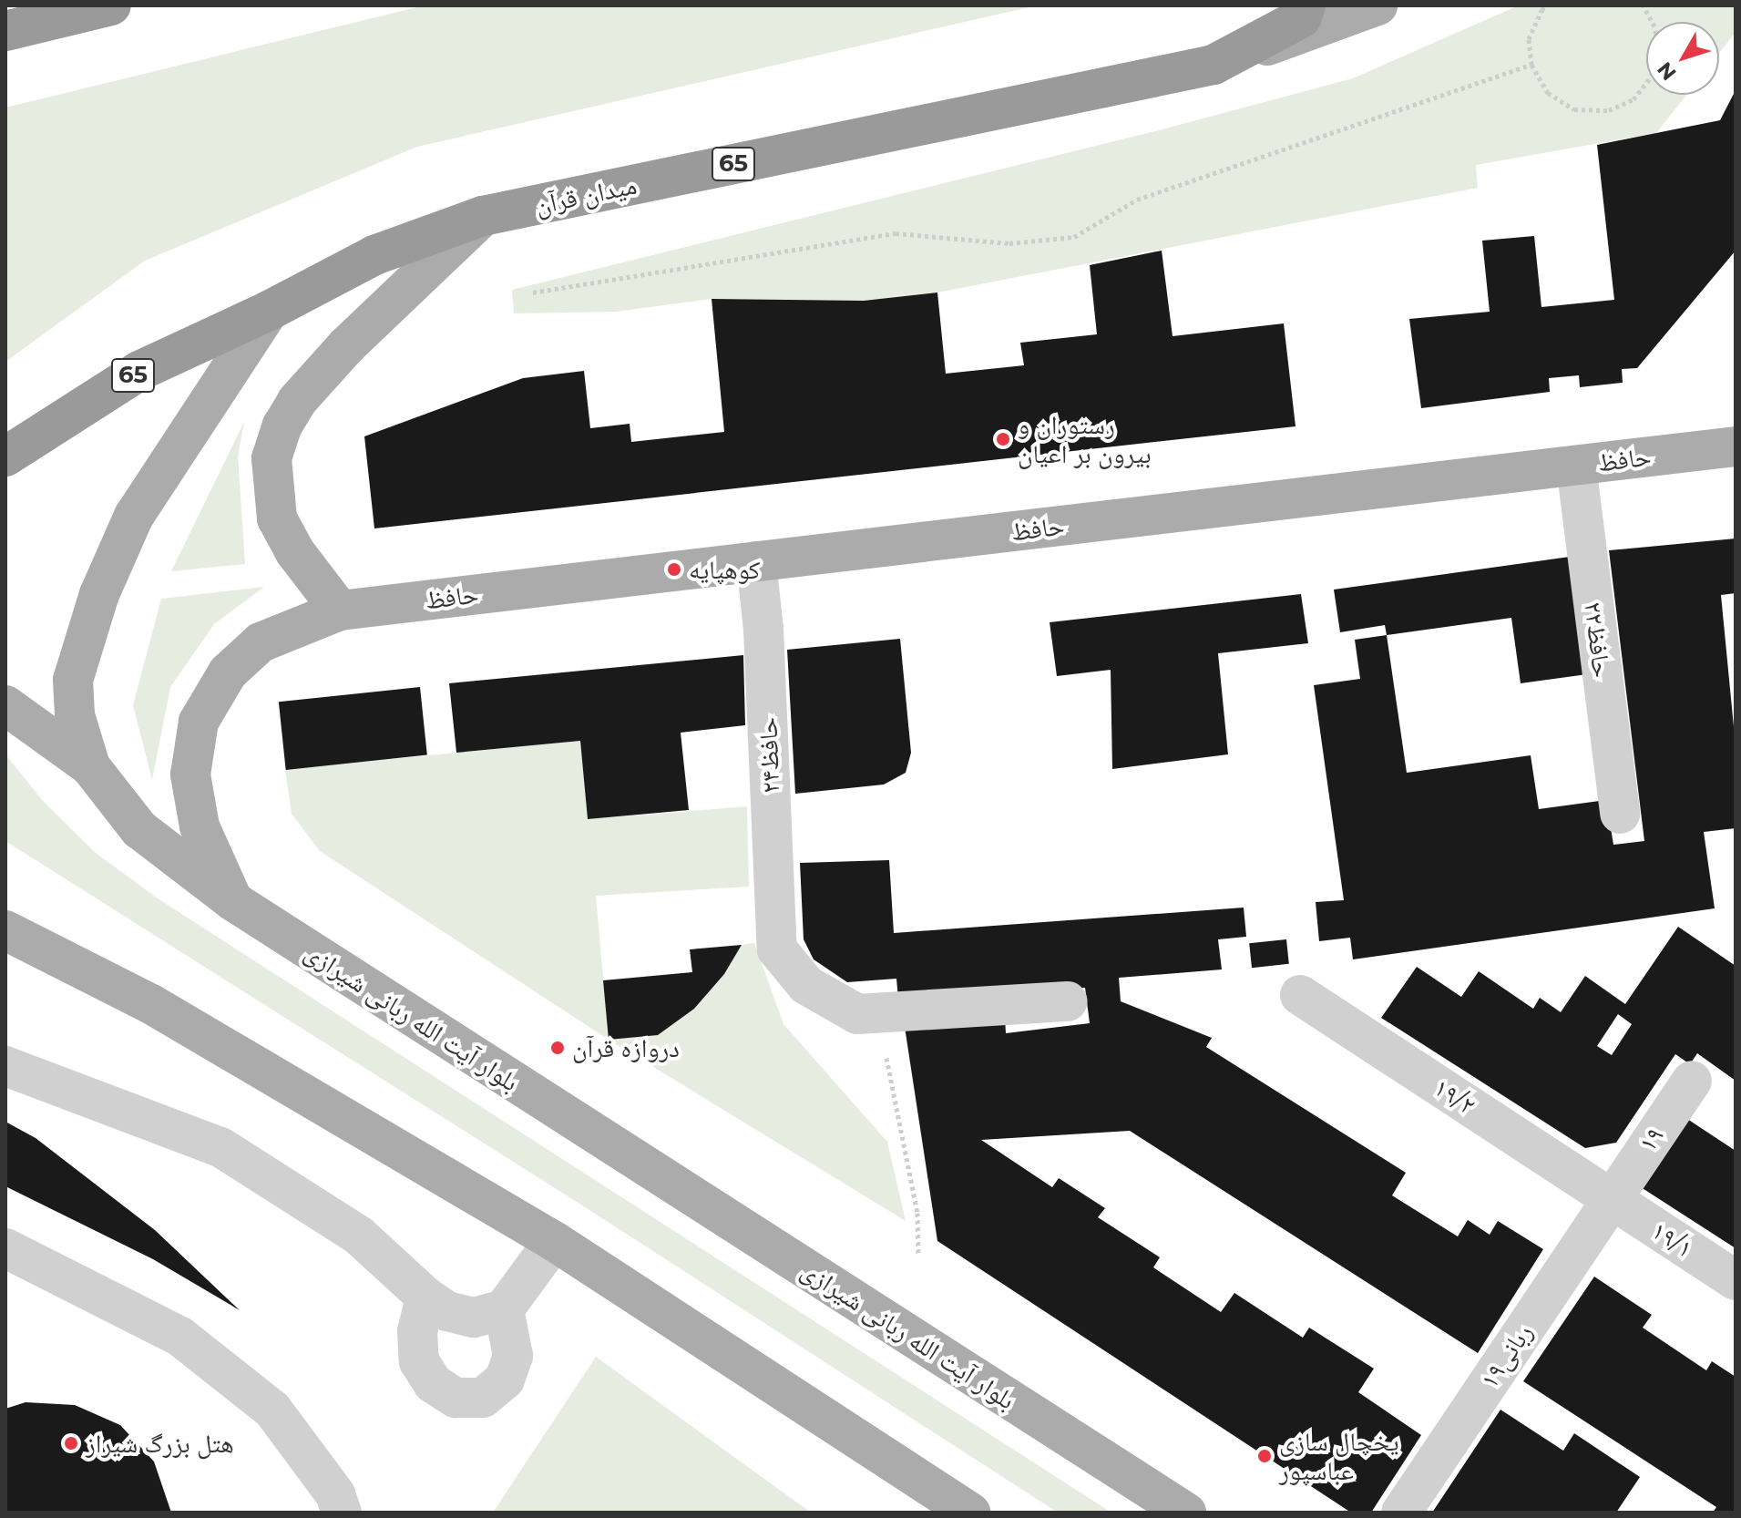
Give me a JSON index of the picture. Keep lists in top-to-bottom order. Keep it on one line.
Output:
{"streets":{"highway":["65","میدان قرآن"],"main road":["حافظ","بلوار آیت الله ربانی شیرازی"],"street":["حافظ۲۲","حافظ۲۴","۱۹/۲","۱۹","۱۹/۱","ربانی۱۹"]},"crossings":[["65","میدان قرآن"],["میدان قرآن","بلوار آیت الله ربانی شیرازی"],["حافظ","حافظ۲۲"],["حافظ","حافظ۲۴"],["حافظ","بلوار آیت الله ربانی شیرازی"],["۱۹/۲","۱۹"],["۱۹/۲","۱۹/۱"],["۱۹/۲","ربانی۱۹"],["۱۹","۱۹/۱"],["۱۹","ربانی۱۹"],["۱۹/۱","ربانی۱۹"]],"places":["رستوران و بیرون بر اعيان","کوهپایه","دروازه قرآن","هتل بزرگ شیراز","یخچال سازی عباسپور"],"north":"bottom left"}
